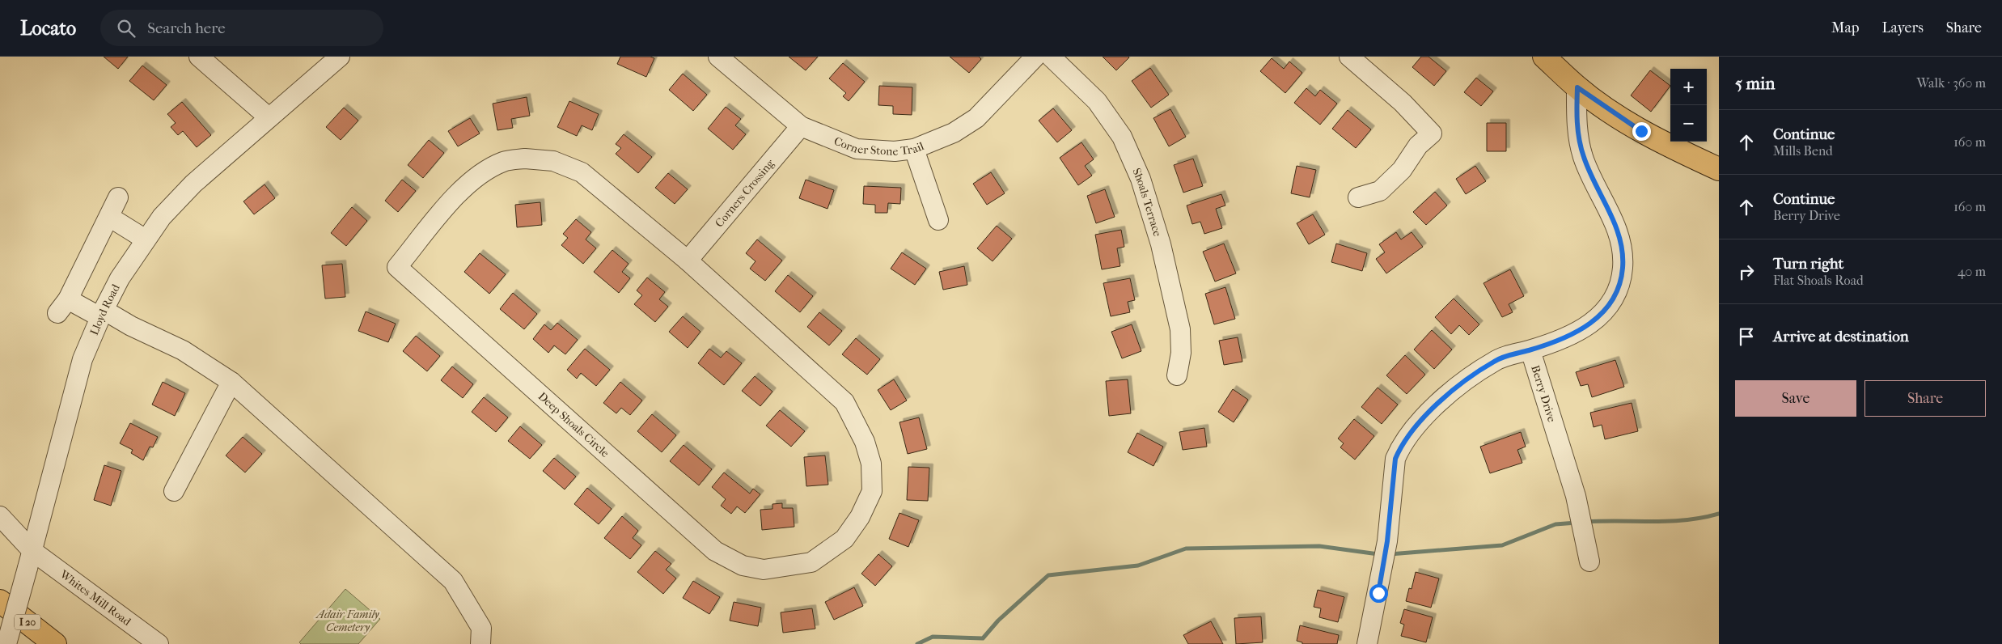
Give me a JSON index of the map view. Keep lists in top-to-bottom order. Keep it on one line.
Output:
{"streets":{"main road":["I 20"],"street":["Corner Stone Trail","Corners Crossing","Shoals Terrace","Lloyd Road","Berry Drive","Deep Shoals Circle","Whites Mill Road"]},"crossings":[["Corner Stone Trail","Corners Crossing"],["Corners Crossing","Deep Shoals Circle"],["Lloyd Road","Whites Mill Road"]],"parks":["Adair Family Cemetery"],"page":{"header":"Locato","search":"Search here","nav":["Map","Layers","Share"],"heading":["5 min","Walk · 360 m"],"map_buttons":["+","−"],"list":[["Continue","Mills Bend","160 m"],["Continue","Berry Drive","160 m"],["Turn right","Flat Shoals Road","40 m"],"Arrive at destination"],"buttons":["Save","Share"]}}
